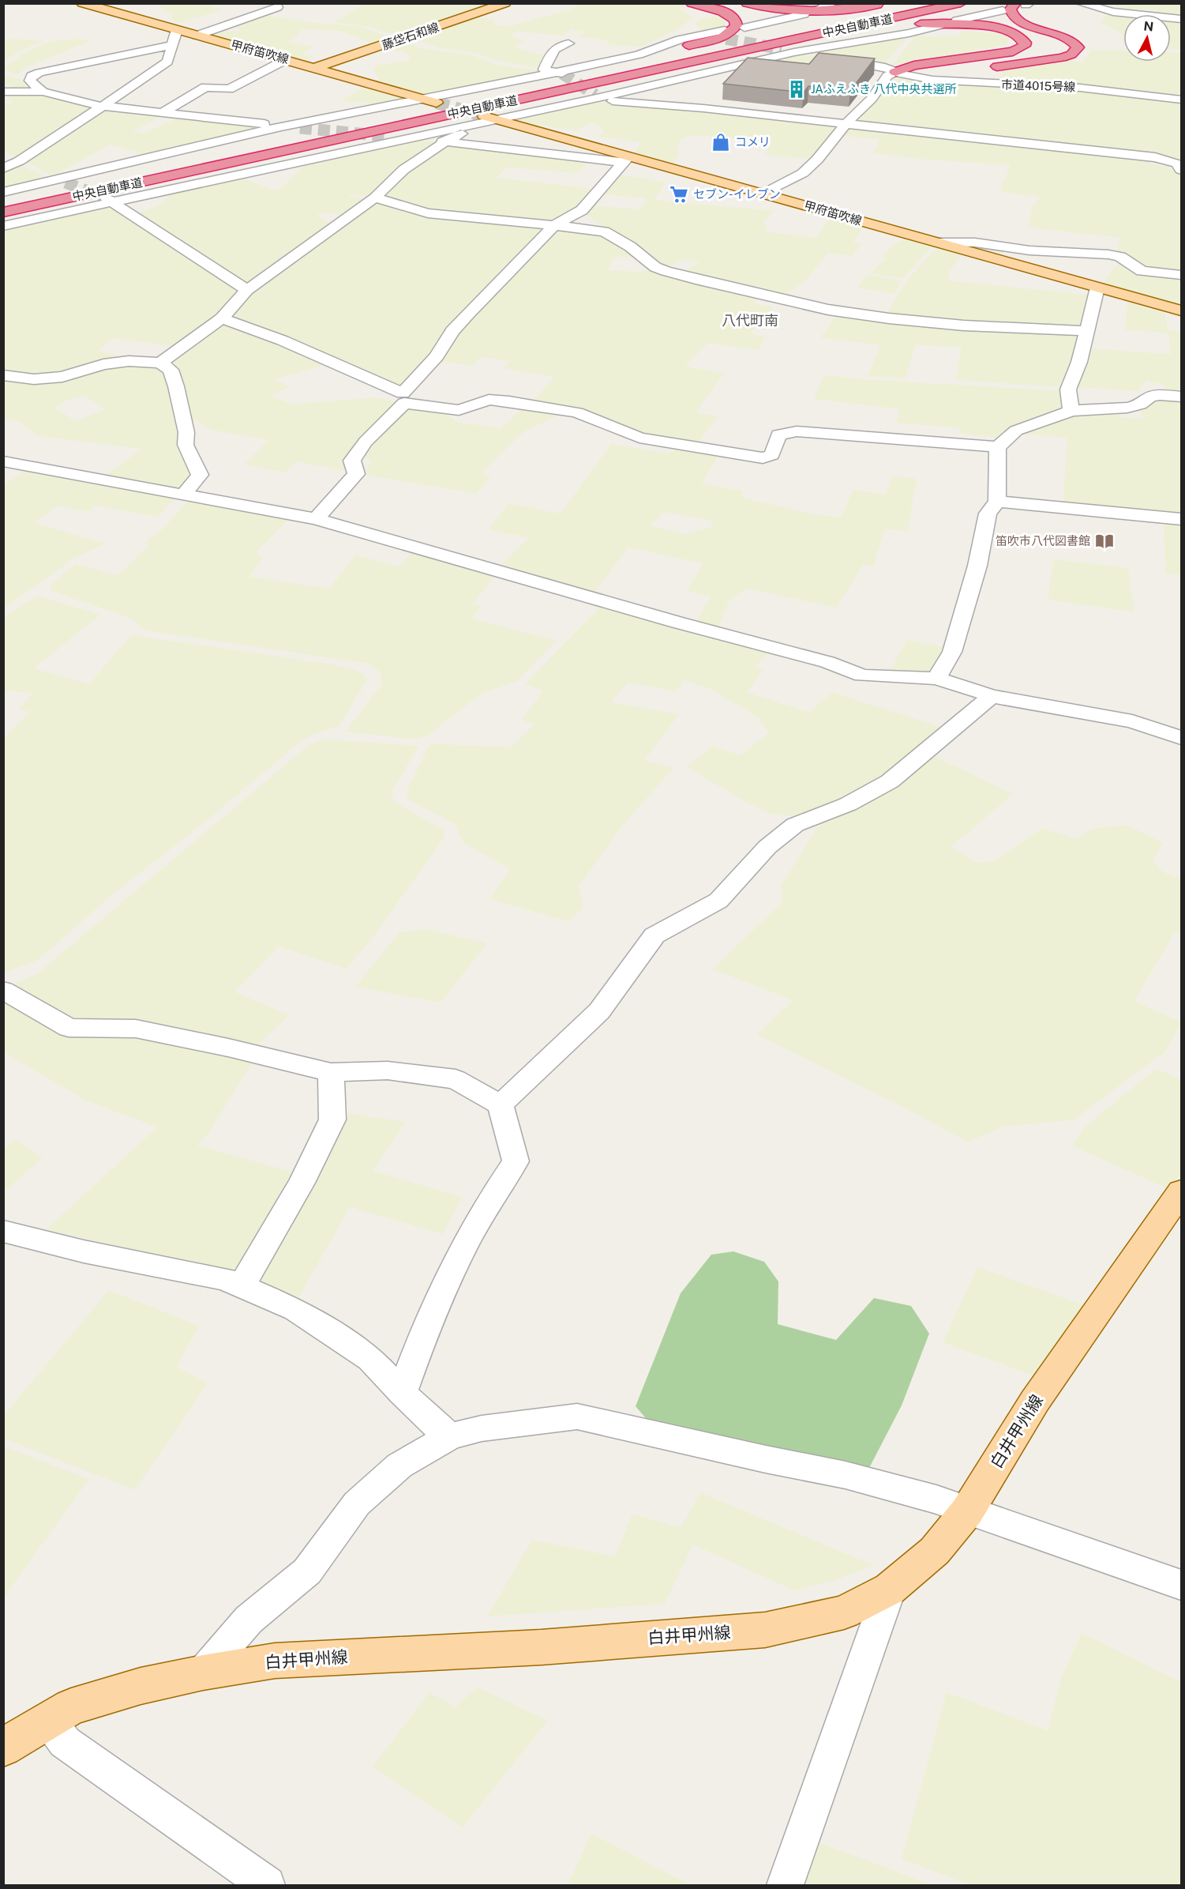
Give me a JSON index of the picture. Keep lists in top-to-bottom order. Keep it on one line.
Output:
{"streets":{"highway":["中央自動車道"],"main road":["藤垈石和線","甲府笛吹線","白井甲州線"],"street":["市道4015号線"]},"crossings":[["藤垈石和線","甲府笛吹線"]],"districts":["八代町南"],"places":{"building":["JAふえふき 八代中央共選所"],"shop":["コメリ"],"supermarket":["セブン-イレブン"],"library":["笛吹市八代図書館"]},"north":"top"}
